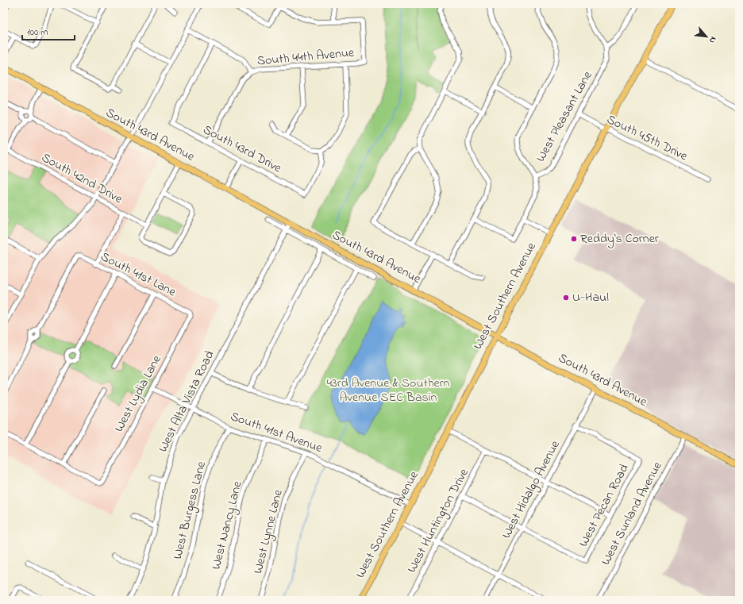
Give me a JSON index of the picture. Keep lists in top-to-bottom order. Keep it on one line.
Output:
{"streets":{"main road":["South 43rd Avenue","West Southern Avenue"],"street":["South 44th Avenue","West Pleasant Lane","South 45th Drive","South 43rd Drive","South 42nd Drive","South 41st Lane","West Lydia Lane","West Alta Vista Road","South 41st Avenue","West Hidalgo Avenue","West Pecan Road","West Burgess Lane","West Sunland Avenue","West Huntington Drive","West Nancy Lane","West Lynne Lane"]},"crossings":[["South 44th Avenue","South 43rd Drive"],["West Pleasant Lane","South 45th Drive"],["South 43rd Avenue","West Southern Avenue"],["South 43rd Avenue","West Alta Vista Road"],["South 43rd Avenue","West Hidalgo Avenue"],["South 43rd Avenue","West Sunland Avenue"],["South 45th Drive","West Southern Avenue"],["South 41st Lane","West Lydia Lane"],["West Southern Avenue","South 41st Avenue"],["West Lydia Lane","South 41st Avenue"],["West Alta Vista Road","South 41st Avenue"],["South 41st Avenue","West Burgess Lane"],["South 41st Avenue","West Nancy Lane"],["South 41st Avenue","West Lynne Lane"],["West Hidalgo Avenue","West Pecan Road"]],"parks":["43rd Avenue & Southern Avenue SEC Basin"],"places":["Reddy's Corner","U-Haul"],"scale_bar":"100 m","north":"bottom right"}
